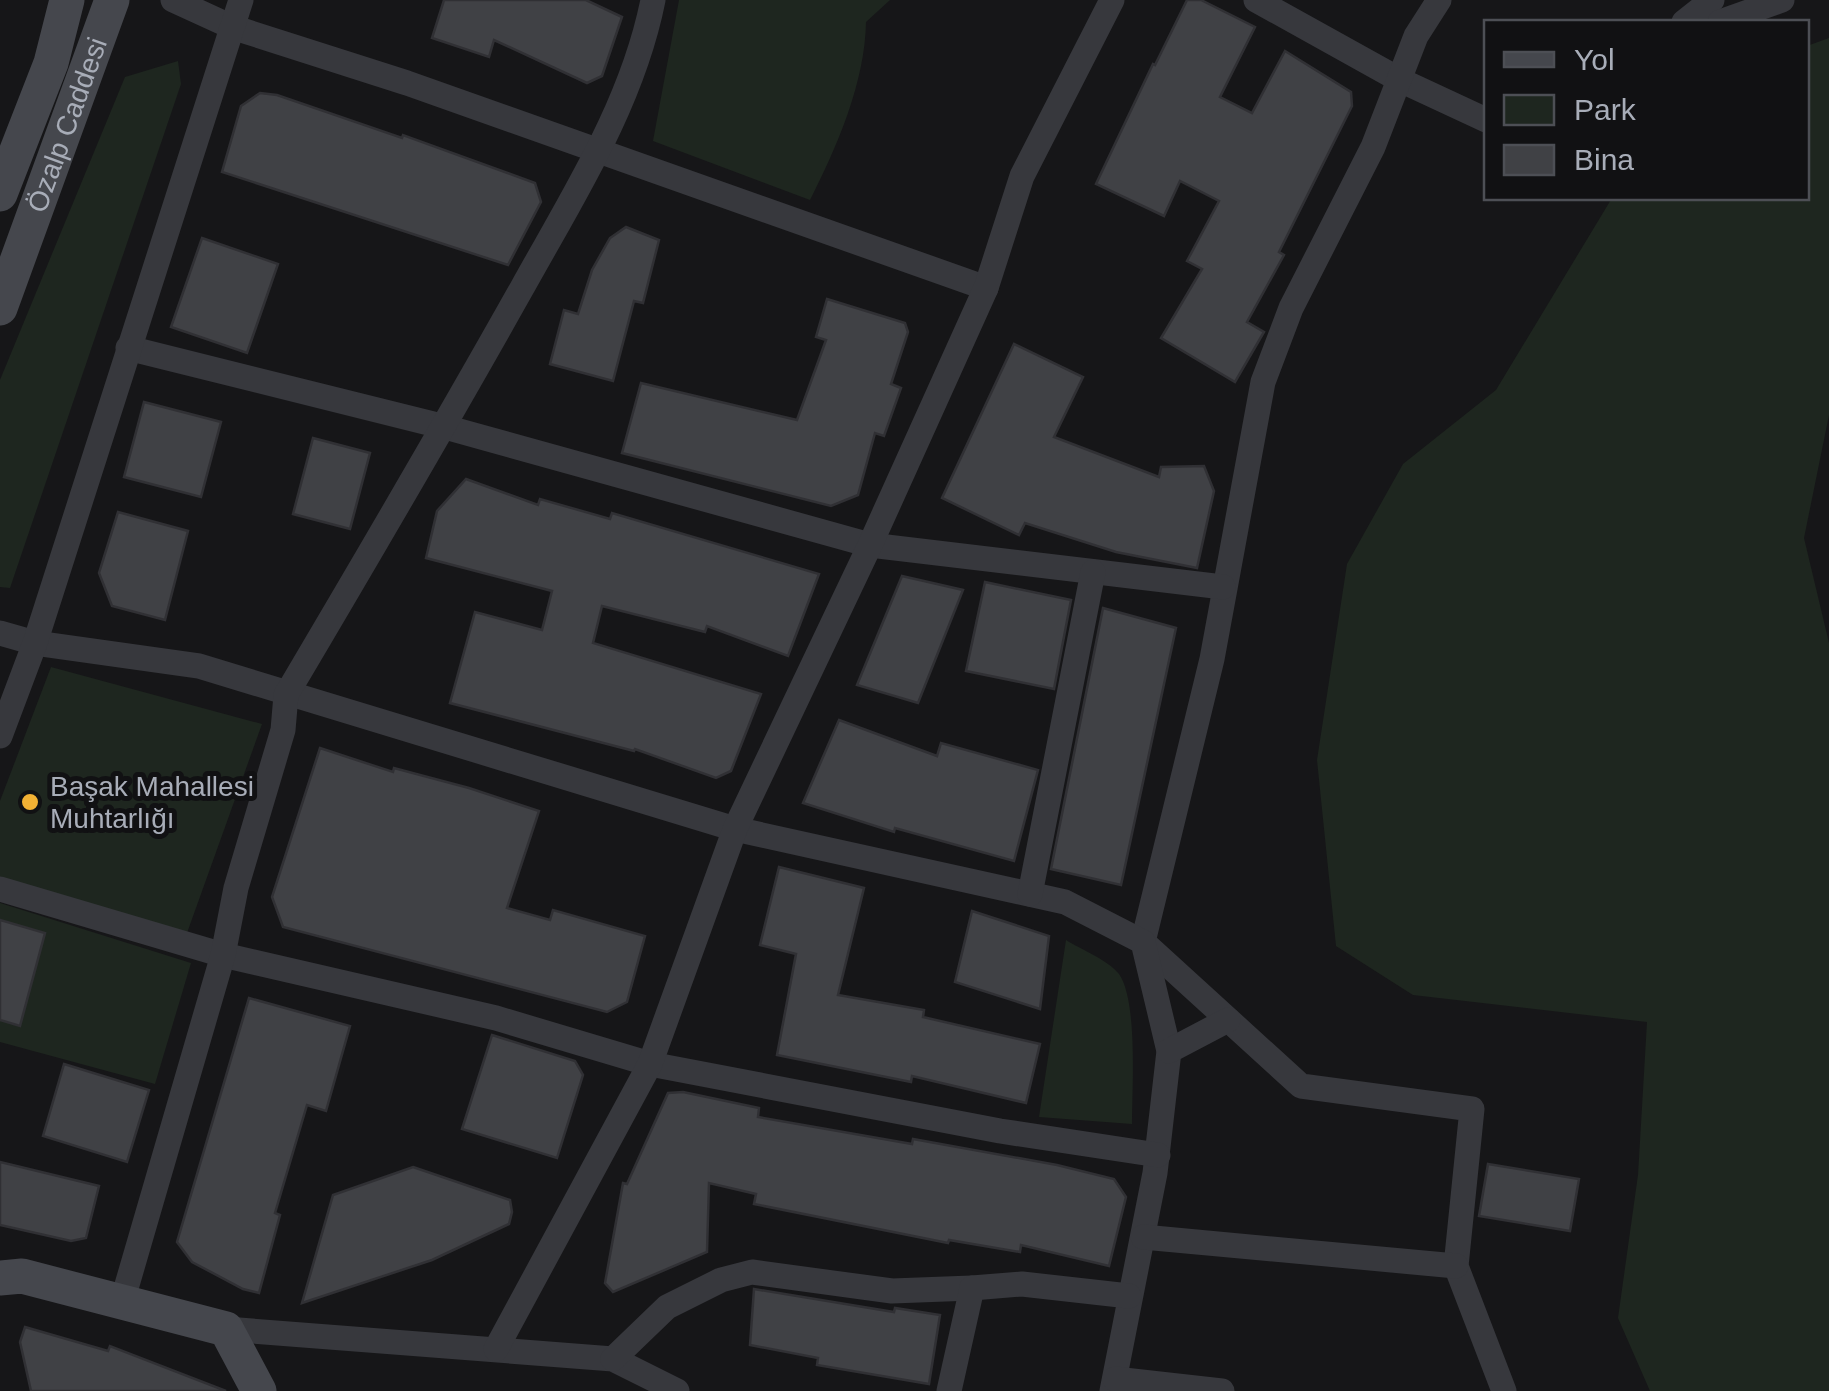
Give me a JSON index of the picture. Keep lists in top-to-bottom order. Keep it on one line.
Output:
{"streets":{"main road":["Özalp Caddesi"]},"places":["Başak Mahallesi Muhtarlığı"],"legend":["Yol","Park","Bina"]}
